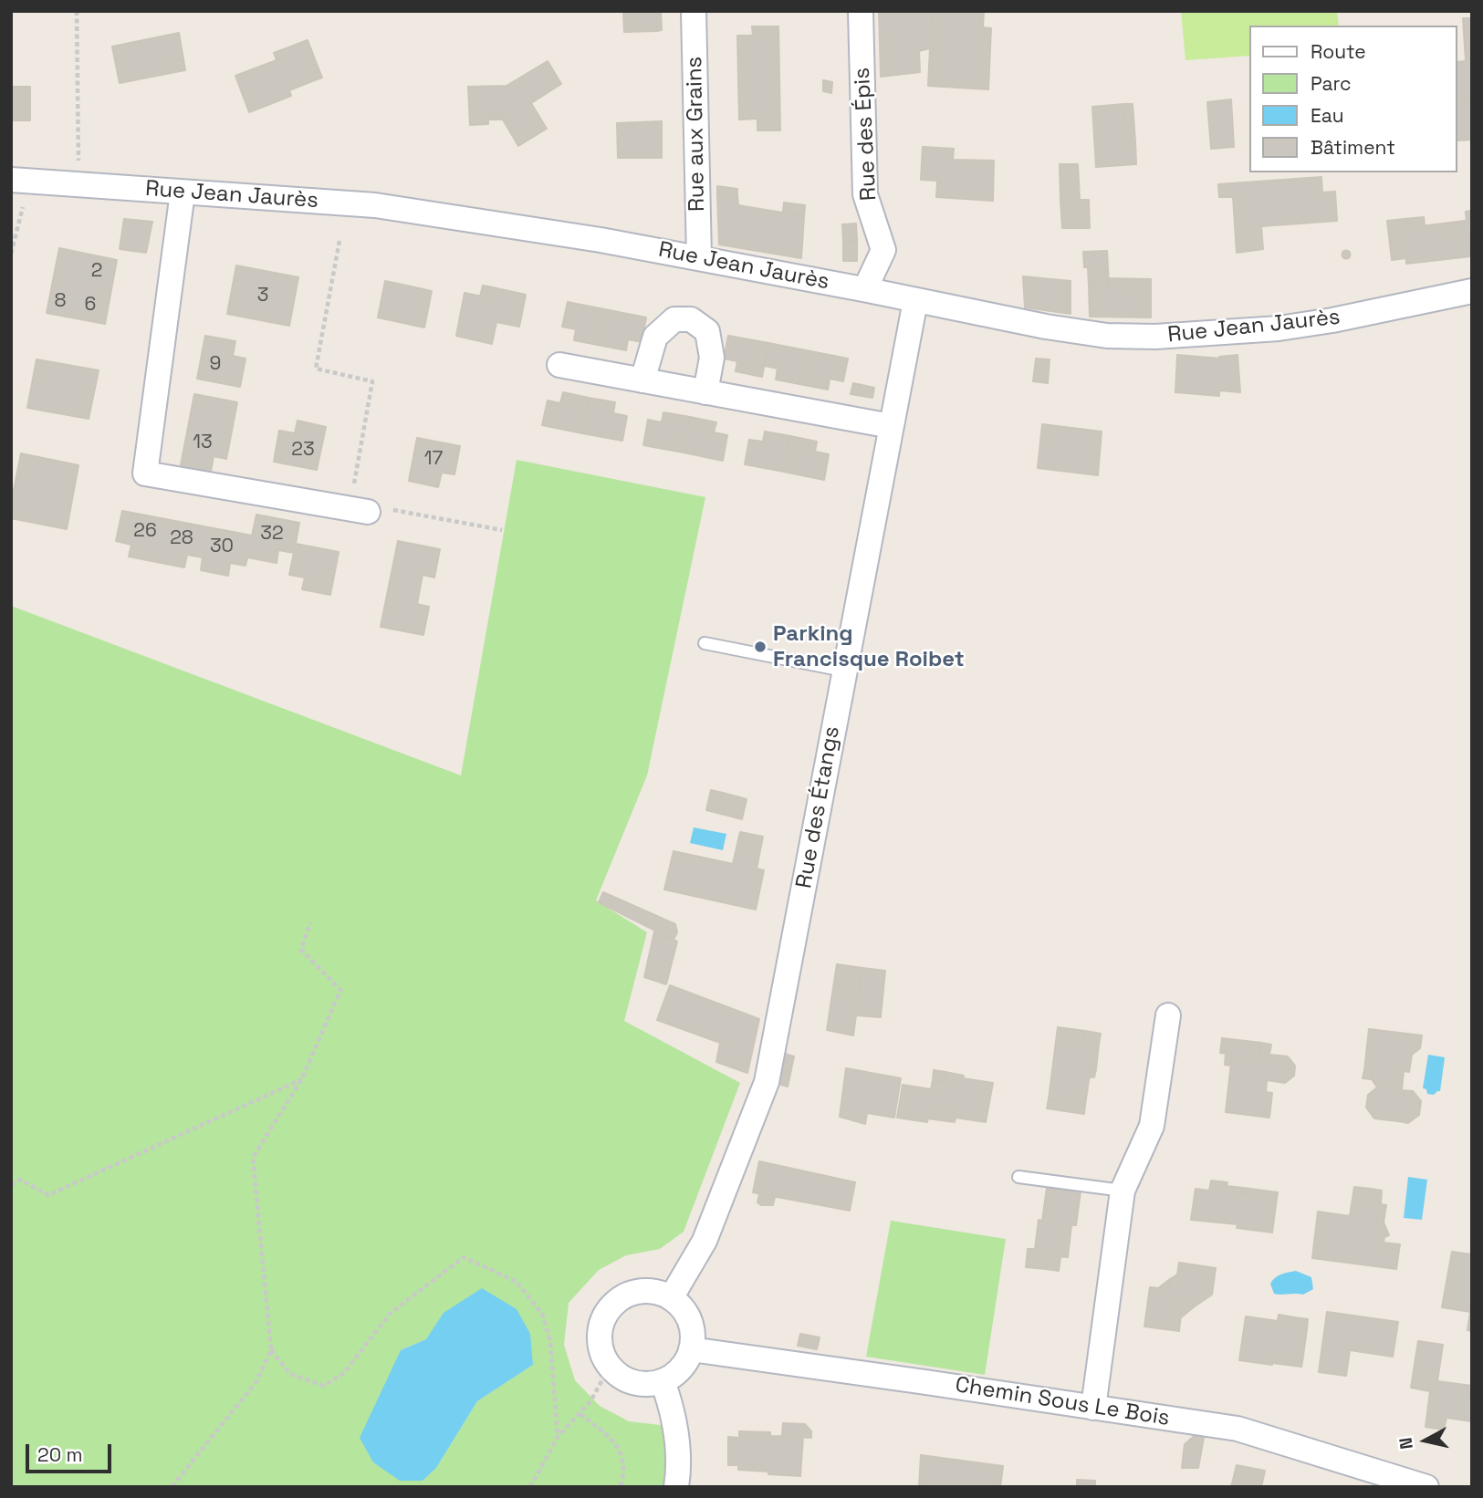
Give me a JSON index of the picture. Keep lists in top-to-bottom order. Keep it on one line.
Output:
{"streets":{"street":["Rue aux Grains","Rue des Épis","Rue Jean Jaurès","Rue des Étangs","Chemin Sous Le Bois"]},"crossings":[["Rue aux Grains","Rue Jean Jaurès"],["Rue des Épis","Rue Jean Jaurès"],["Rue Jean Jaurès","Rue des Étangs"],["Rue des Étangs","Chemin Sous Le Bois"]],"places":["Parking Francisque Roibet"],"house_numbers":["2","3","8","6","9","13","23","17","26","32","28","30"],"legend":["Route","Parc","Eau","Bâtiment"],"scale_bar":"20 m","north":"left"}
